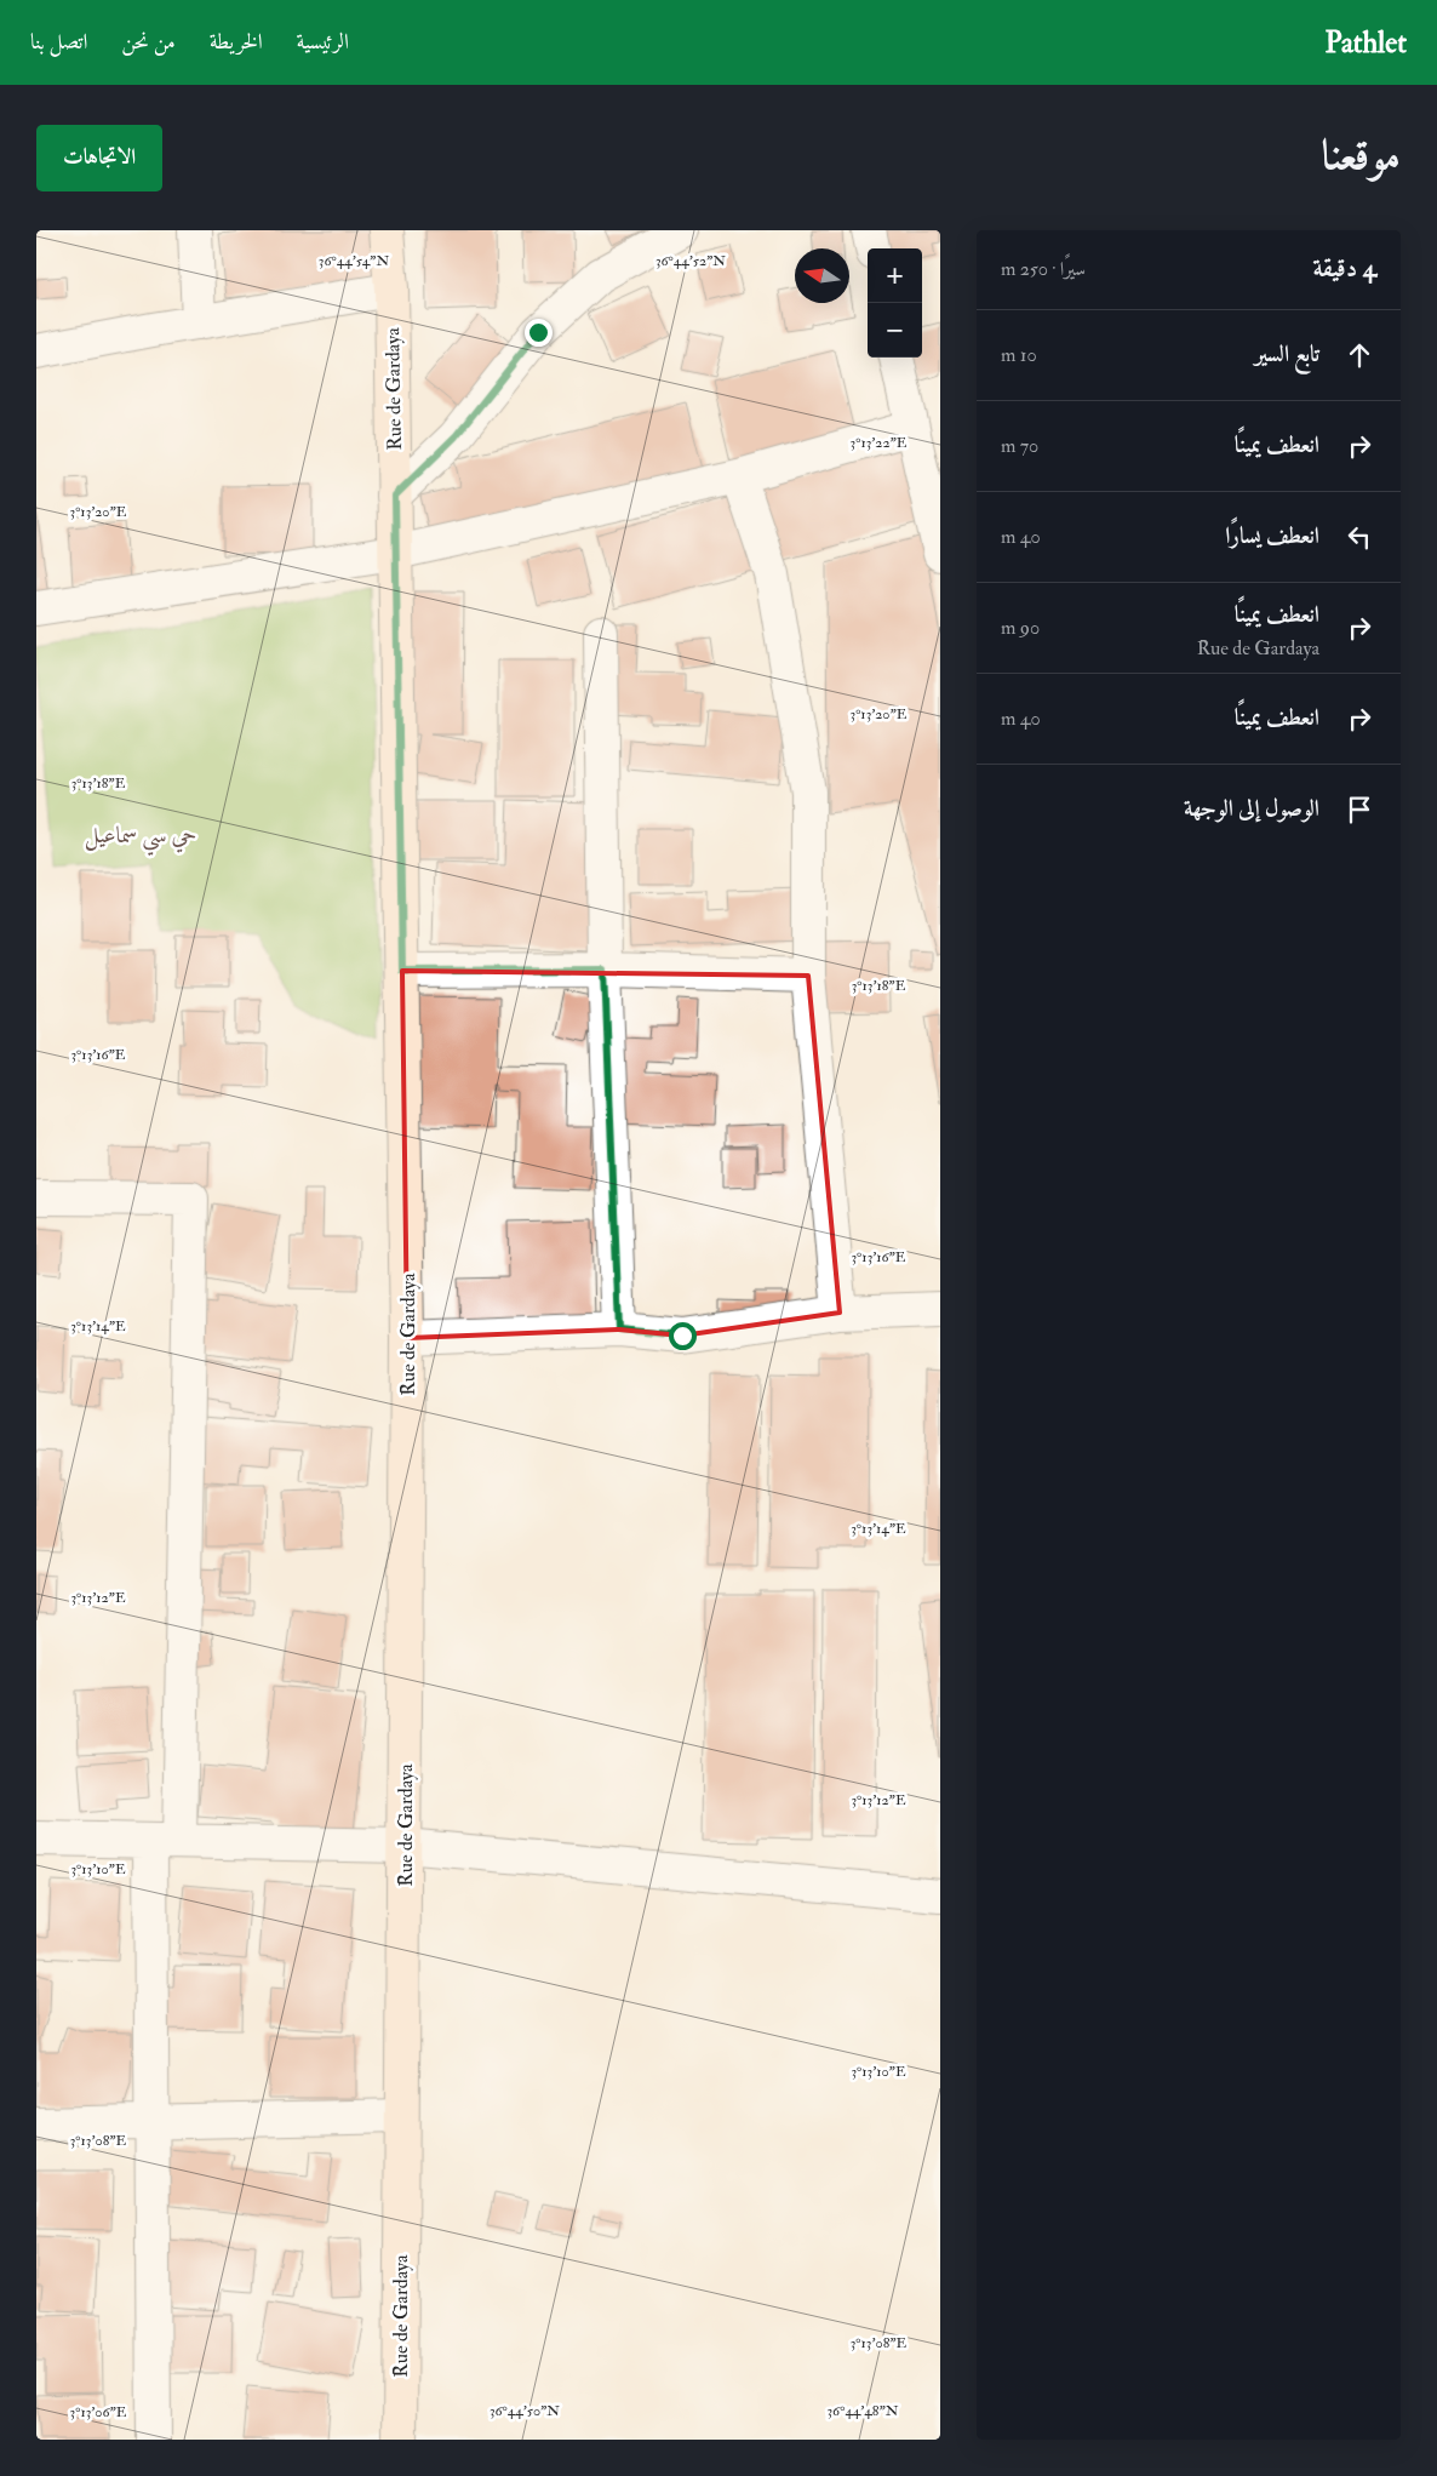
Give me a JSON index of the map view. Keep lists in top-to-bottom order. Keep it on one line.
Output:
{"streets":{"street":["Rue de Gardaya"]},"districts":["حي سي سماعيل"],"north":"left","page":{"header":"Pathlet","nav":["الرئيسية","الخريطة","من نحن","اتصل بنا"],"title":"موقعنا","buttons":"الاتجاهات","heading":["4 دقيقة","سيرًا · 250 m"],"map_buttons":["+","−"],"list":[["تابع السير","10 m"],["انعطف يمينًا","70 m"],["انعطف يسارًا","40 m"],["انعطف يمينًا","Rue de Gardaya","90 m"],["انعطف يمينًا","40 m"],"الوصول إلى الوجهة"]},"coordinates":["36°44'54\"N","36°44'52\"N","3°13'22\"E","3°13'20\"E","3°13'18\"E","3°13'16\"E","3°13'14\"E","3°13'12\"E","3°13'10\"E","3°13'08\"E","36°44'50\"N","36°44'48\"N","3°13'06\"E"]}
